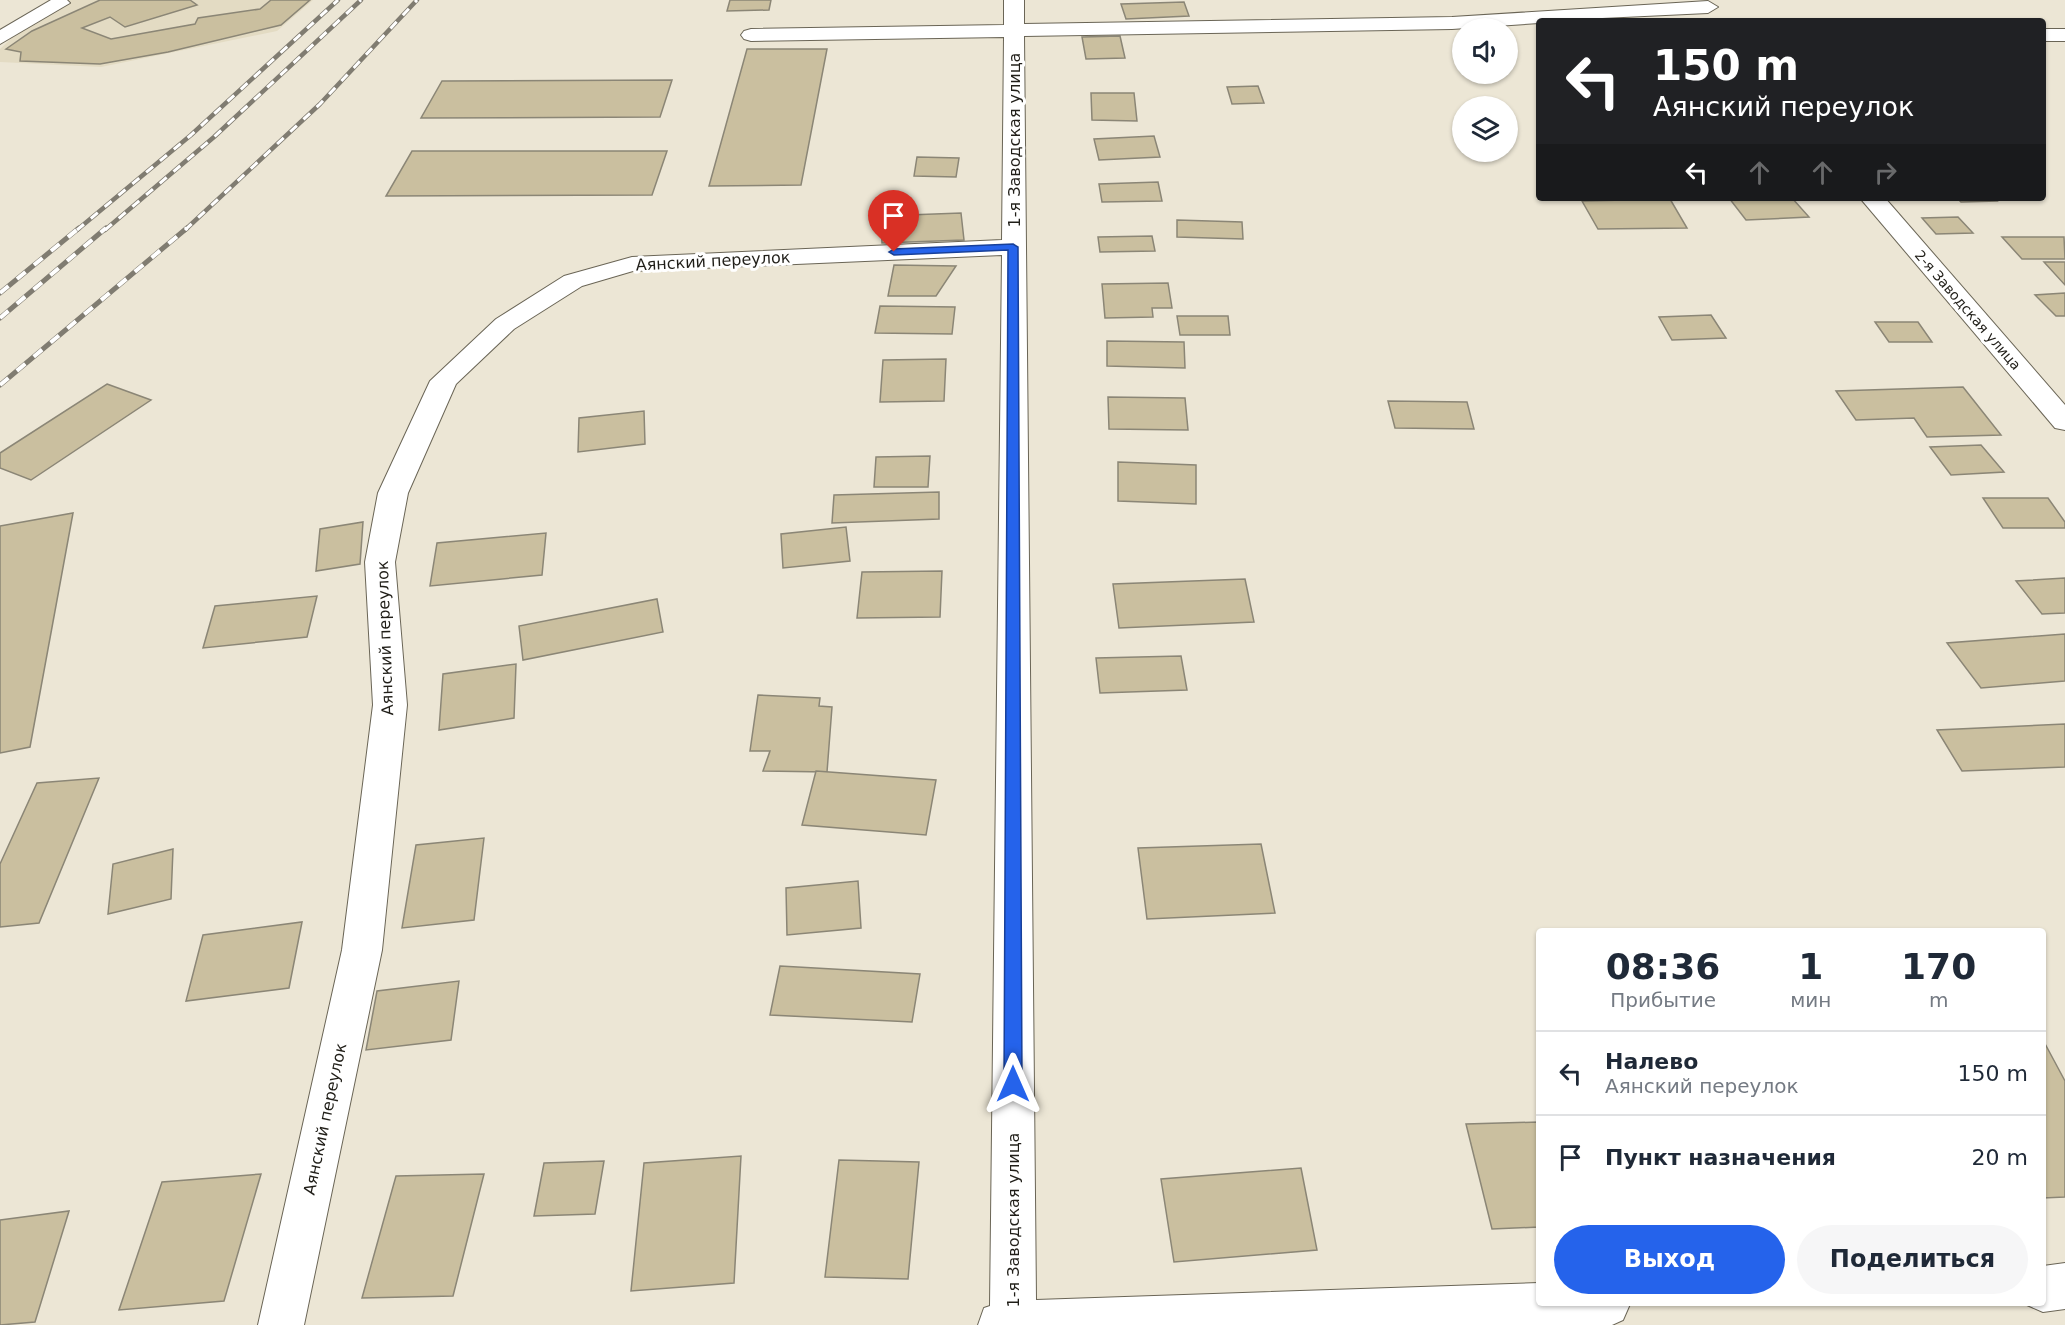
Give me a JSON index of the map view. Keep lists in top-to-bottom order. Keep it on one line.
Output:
{"streets":{"street":["1-я Заводская улица","Аянский переулок","2-я Заводская улица"]},"crossings":[["1-я Заводская улица","Аянский переулок"]],"page":{"turn":["150 m","Аянский переулок"],"eta":["08:36","Прибытие","1","мин","170","m"],"list":[{"name":"Налево","note":"Аянский переулок","value":"150 m"},{"name":"Пункт назначения","value":"20 m"}],"buttons":["Выход","Поделиться"]}}
